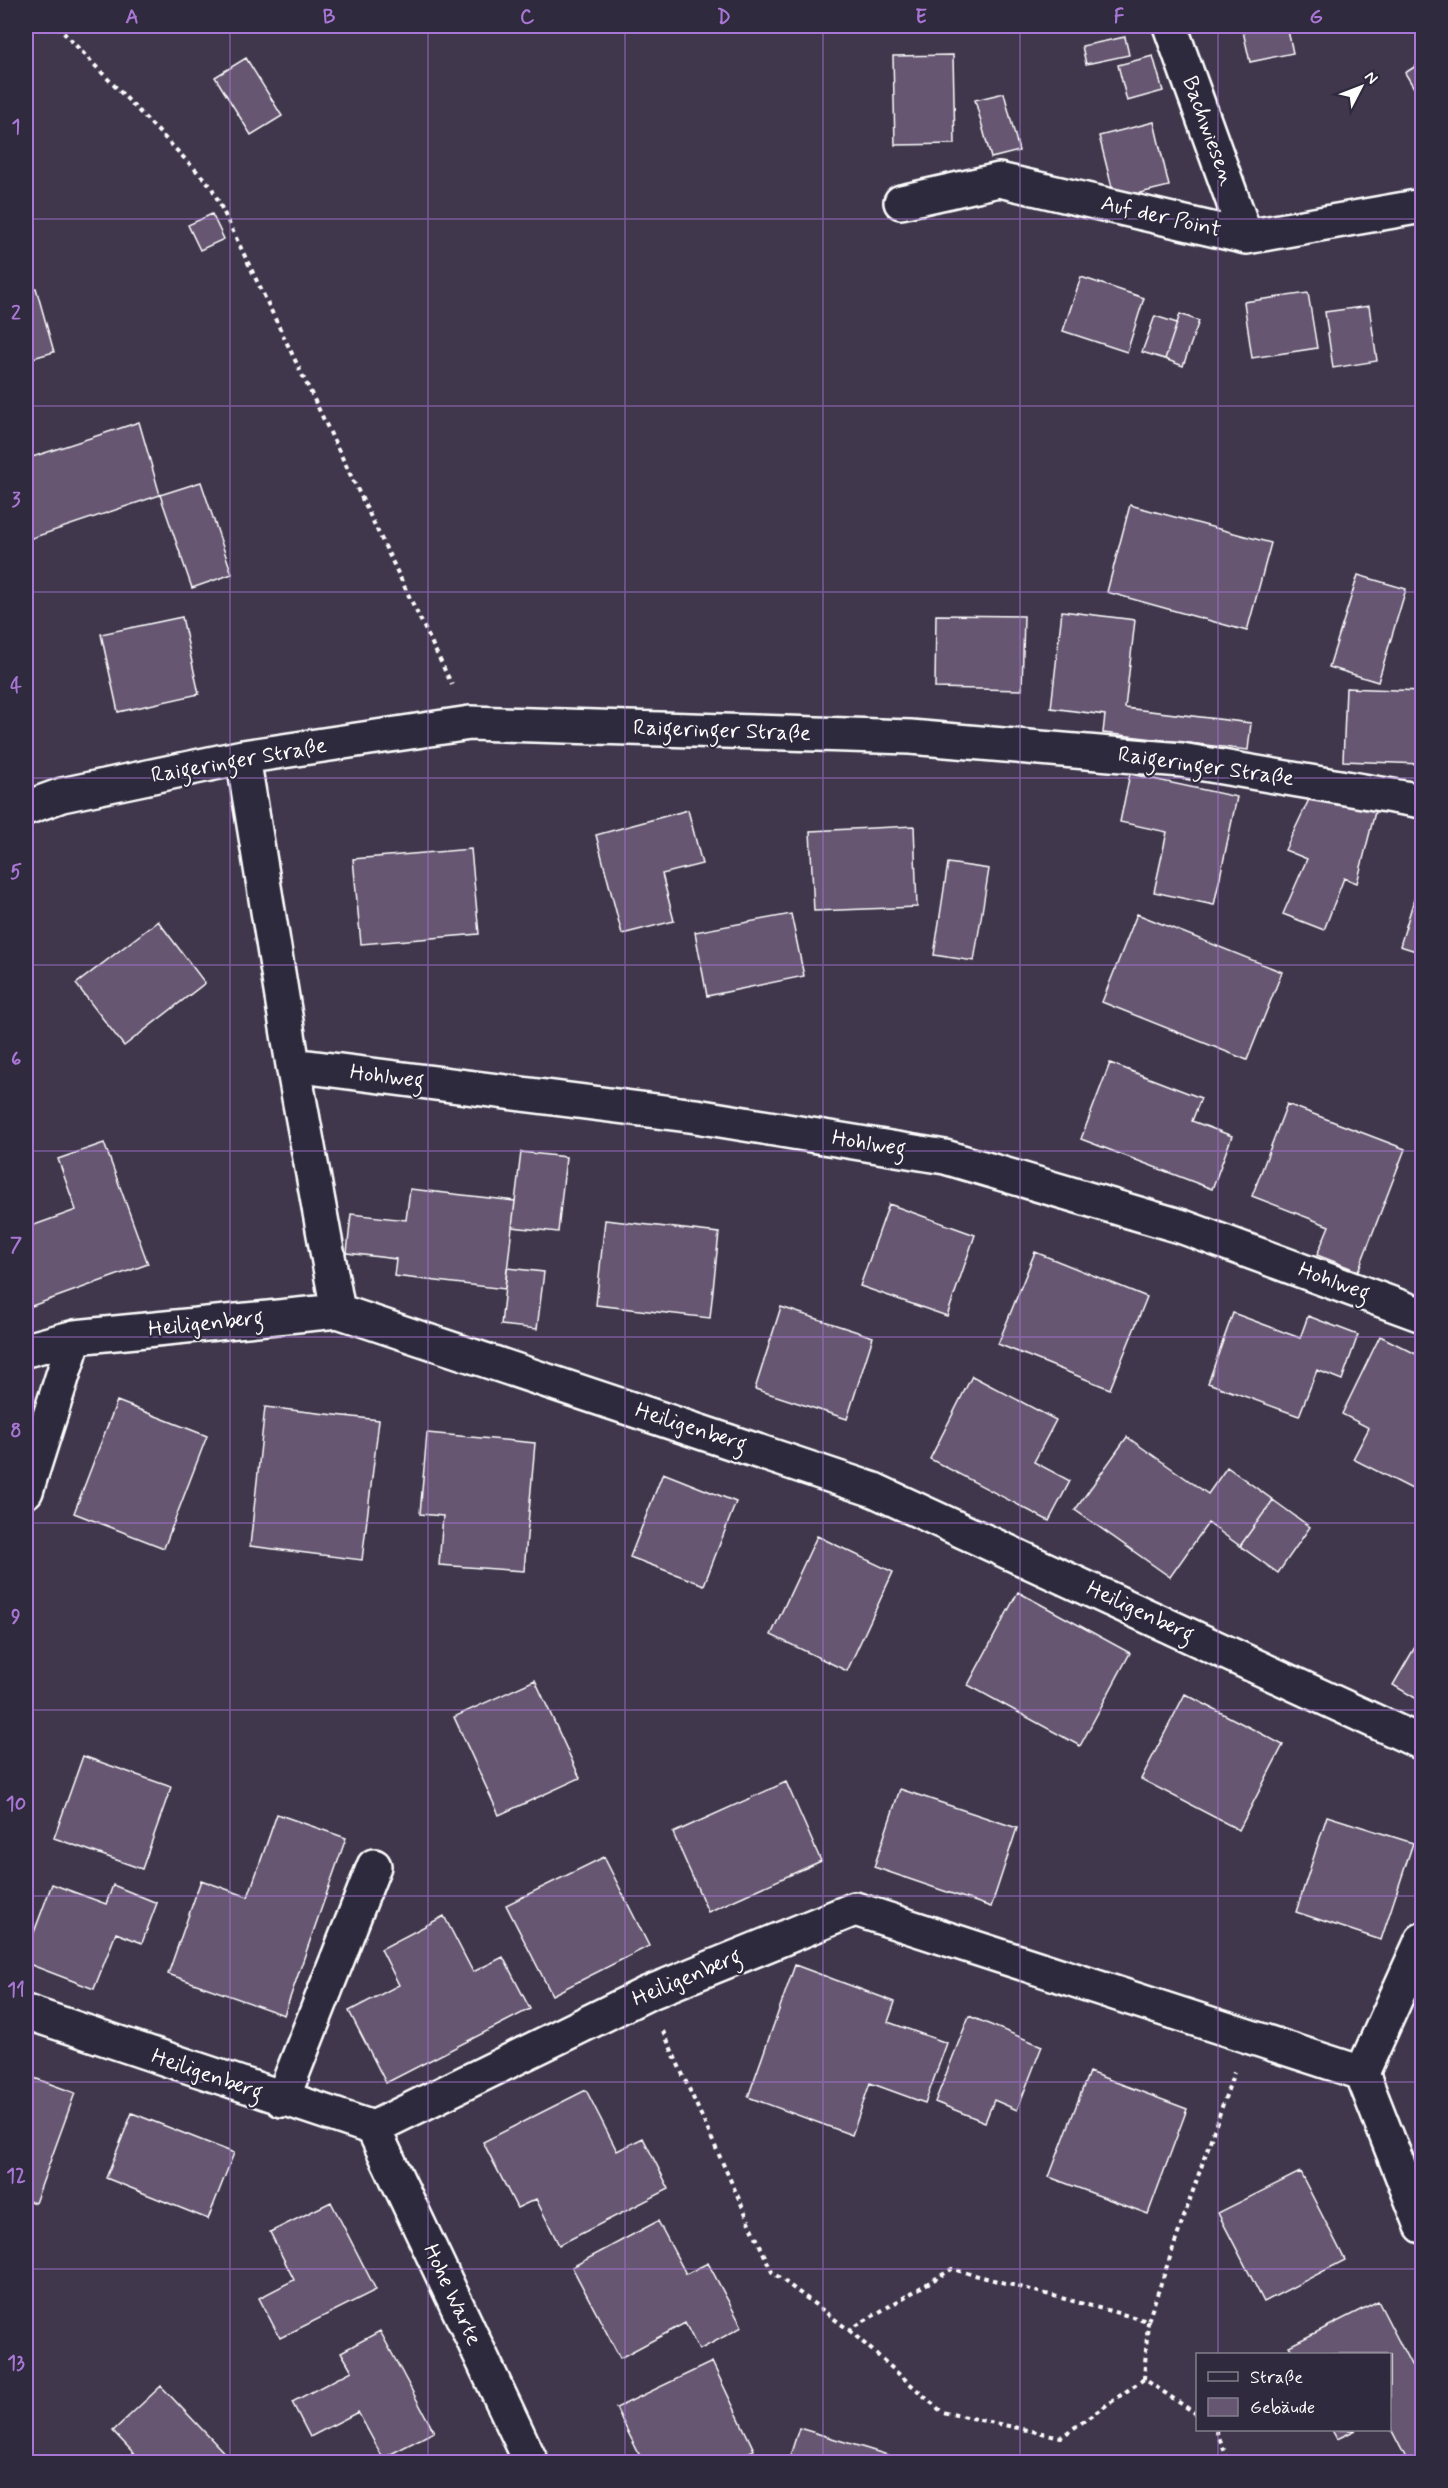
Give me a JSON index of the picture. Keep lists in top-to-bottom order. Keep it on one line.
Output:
{"streets":{"street":["Bachwiesen","Auf der Point","Raigeringer Straße","Hohlweg","Heiligenberg","Hohe Warte"]},"crossings":[["Bachwiesen","Auf der Point"],["Heiligenberg","Hohe Warte"]],"legend":["Straße","Gebäude"],"north":"top right","grid":{"columns":["A","B","C","D","E","F","G"],"rows":["1","2","3","4","5","6","7","8","9","10","11","12","13"]}}
